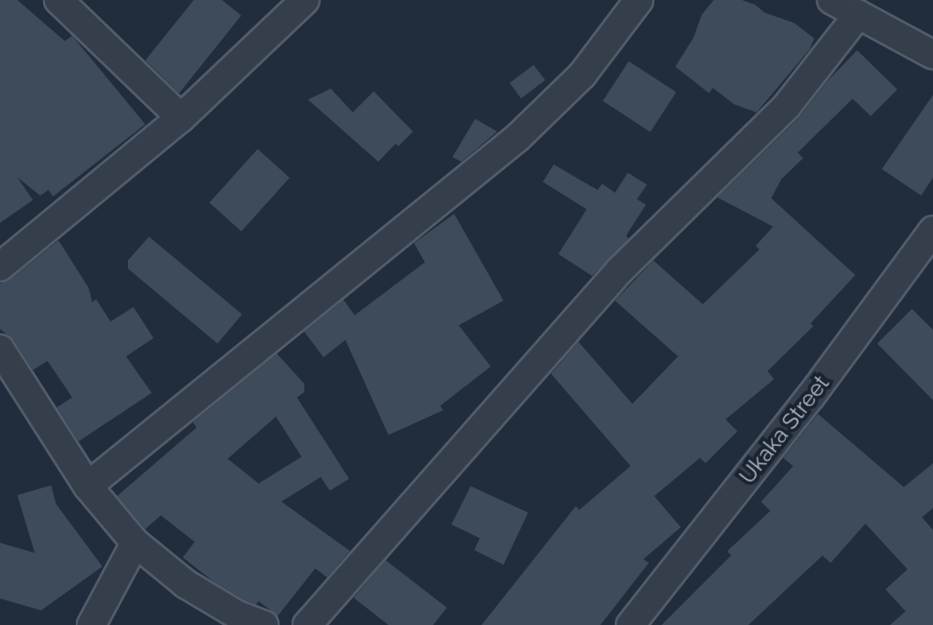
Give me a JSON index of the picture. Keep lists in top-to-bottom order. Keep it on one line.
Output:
{"streets":{"street":["Ukaka Street"]}}
